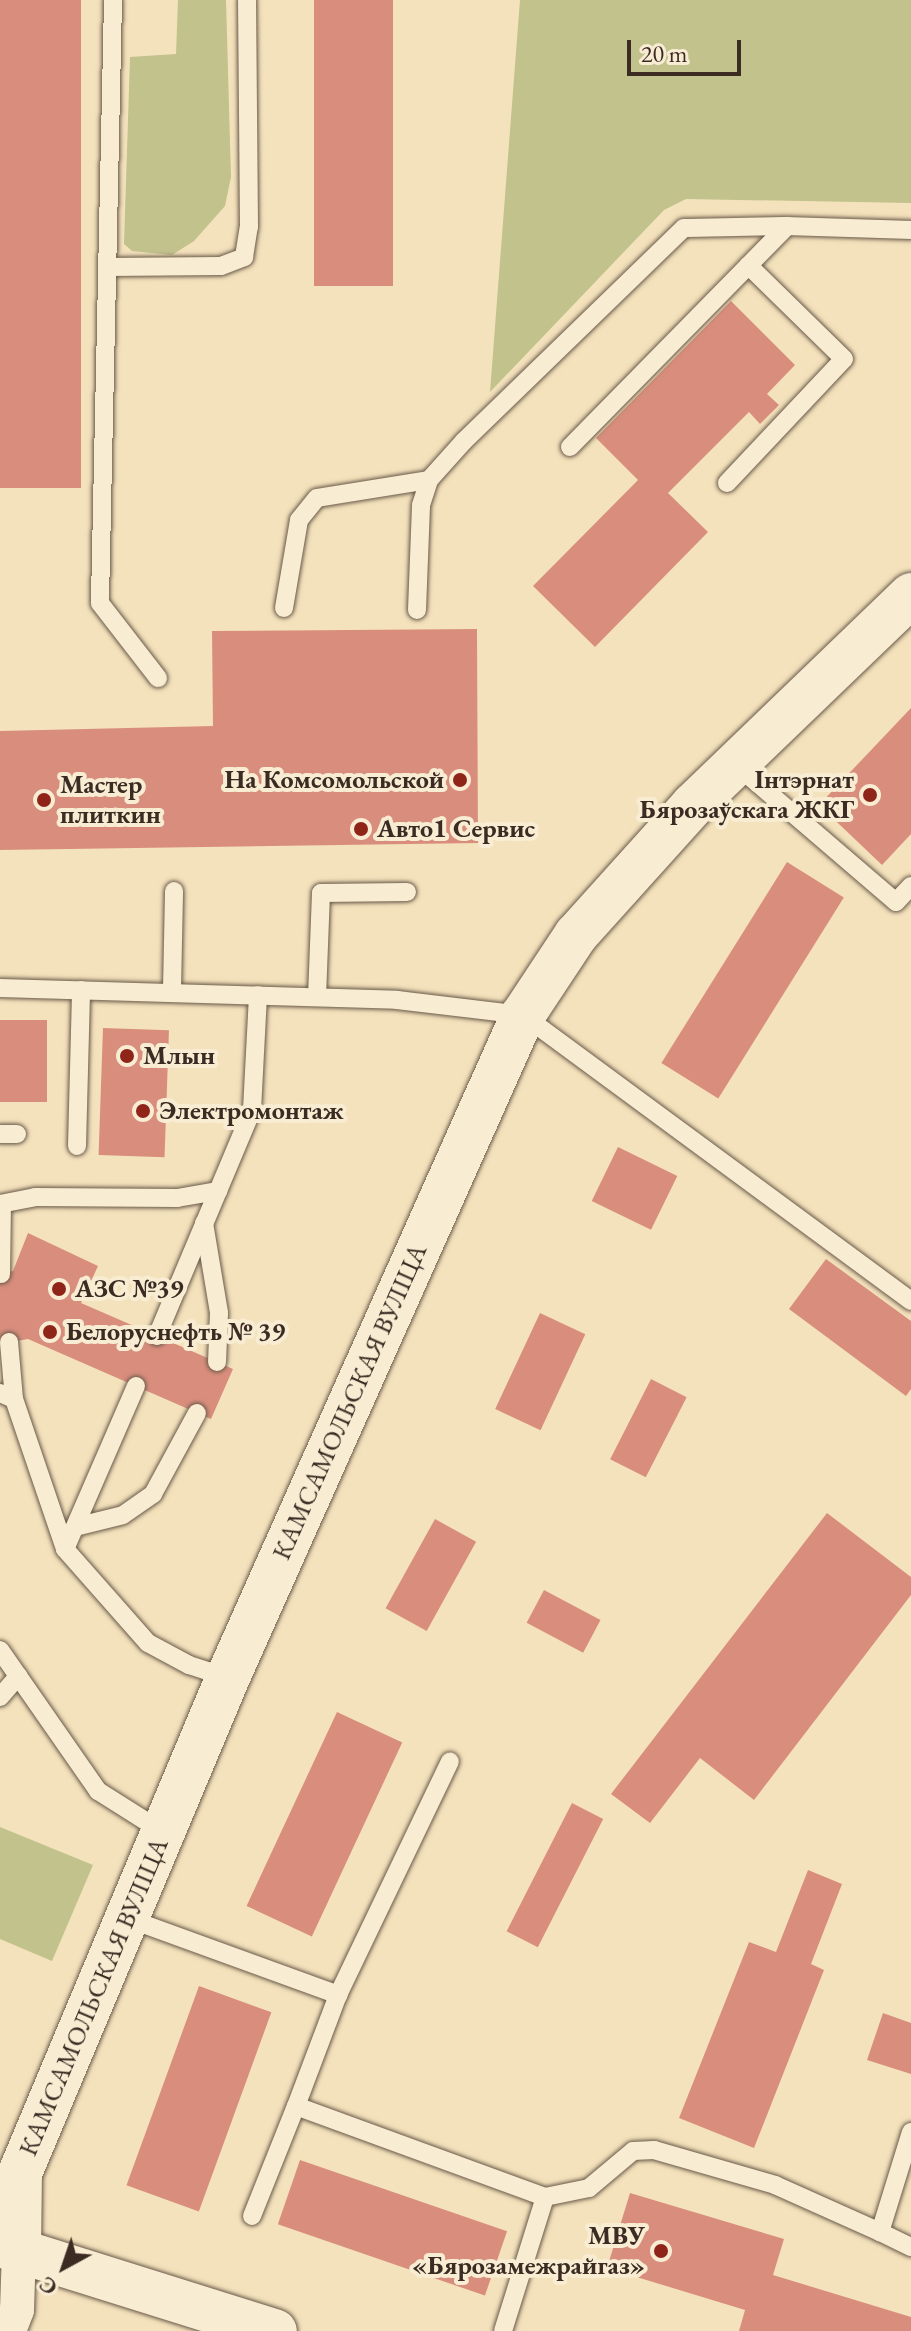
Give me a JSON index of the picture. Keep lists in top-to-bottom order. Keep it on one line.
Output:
{"streets":{"main road":["КАМСАМОЛЬСКАЯ ВУЛІЦА"]},"places":["На Комсомольской","Інтэрнат Бярозаўскага ЖКГ","Мастер плиткин","Авто1 Сервис","Млын","Электромонтаж","АЗС №39","Белоруснефть № 39","МВУ «Бярозамежрайгаз»"],"scale_bar":"20 m","north":"bottom left"}
